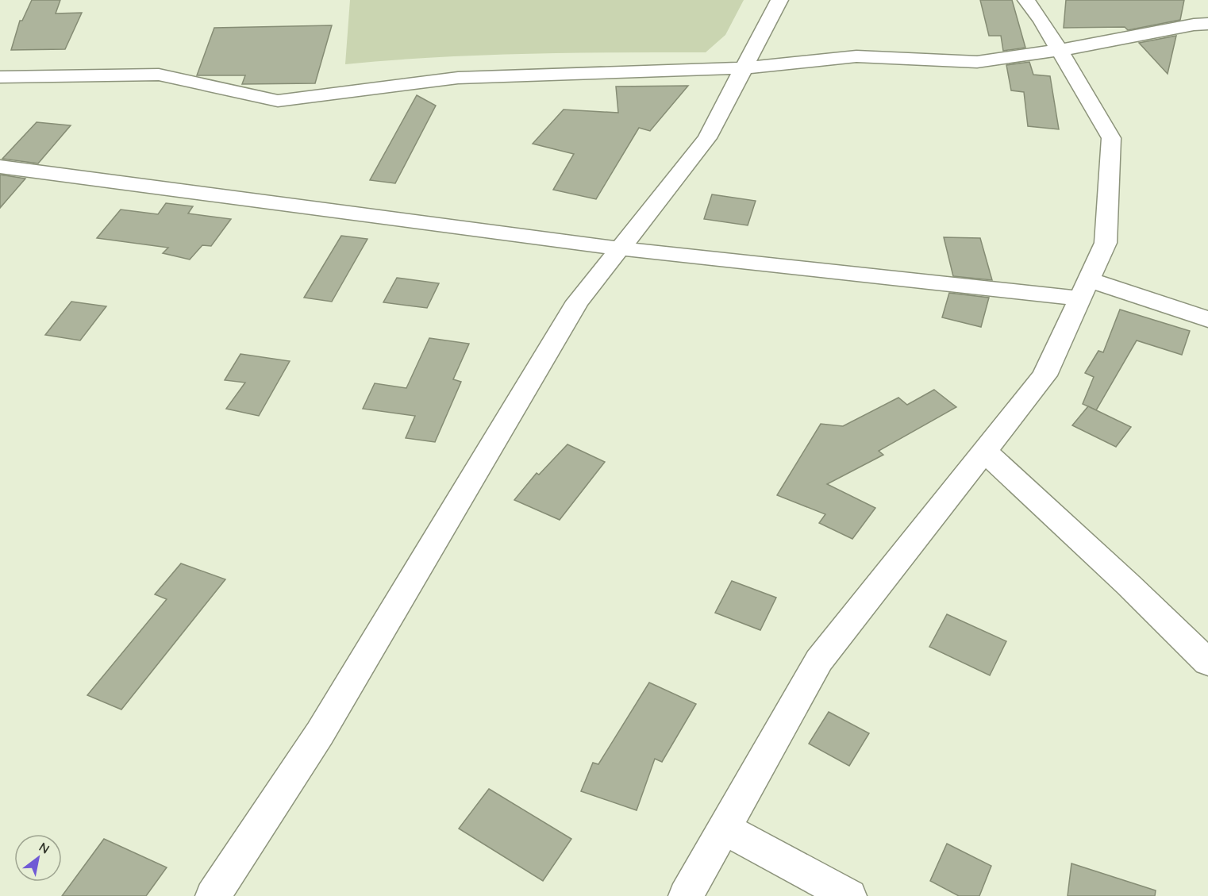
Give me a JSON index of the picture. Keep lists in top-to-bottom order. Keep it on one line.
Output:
{"north":"top right"}
